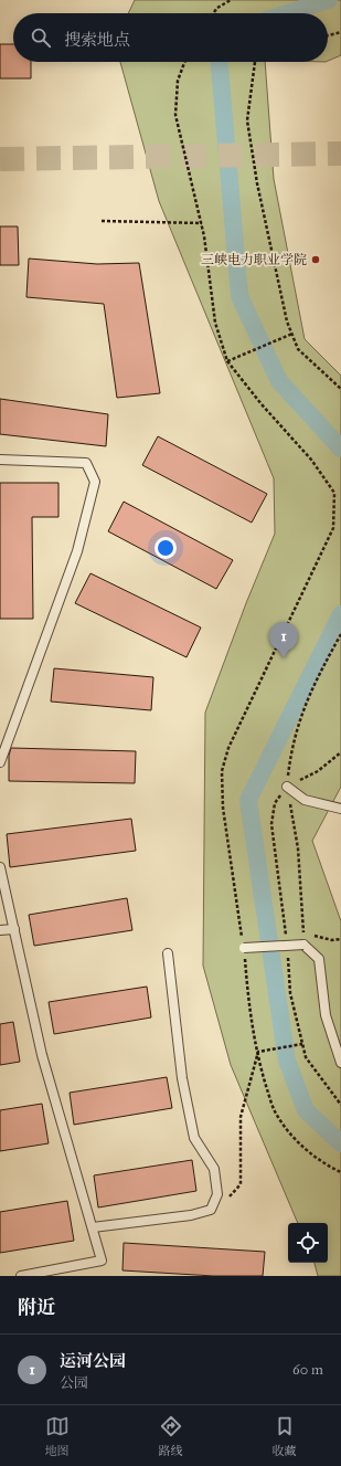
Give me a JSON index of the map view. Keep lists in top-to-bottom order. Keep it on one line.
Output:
{"places":["三峡电力职业学院"],"page":{"search":"搜索地点","pins":"1","heading":"附近","list":[{"mark":"1","name":"运河公园","note":"公园","value":"60 m"}],"nav":["地图","路线","收藏"]}}
